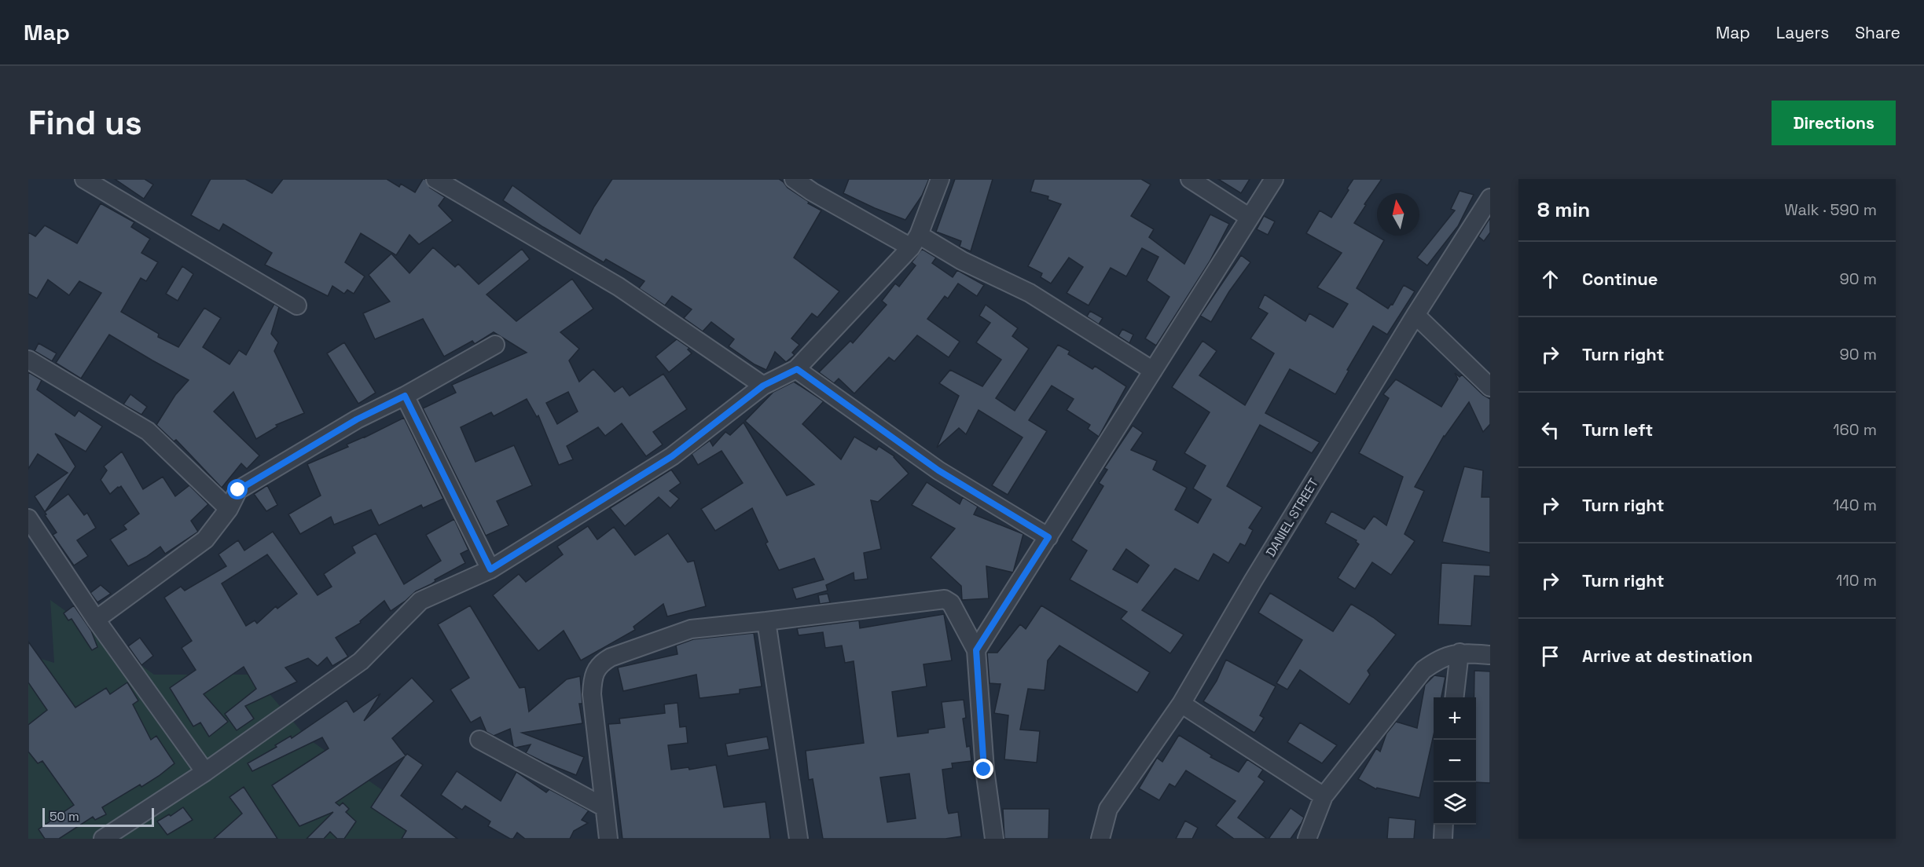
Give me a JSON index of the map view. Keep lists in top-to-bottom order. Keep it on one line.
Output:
{"streets":{"street":["DANIEL STREET"]},"scale_bar":"50 m","north":"top","page":{"header":"Map","nav":["Map","Layers","Share"],"buttons":"Directions","title":"Find us","heading":["8 min","Walk · 590 m"],"list":[["Continue","90 m"],["Turn right","90 m"],["Turn left","160 m"],["Turn right","140 m"],["Turn right","110 m"],"Arrive at destination"],"map_buttons":["+","−"],"scale":"50 m"}}
